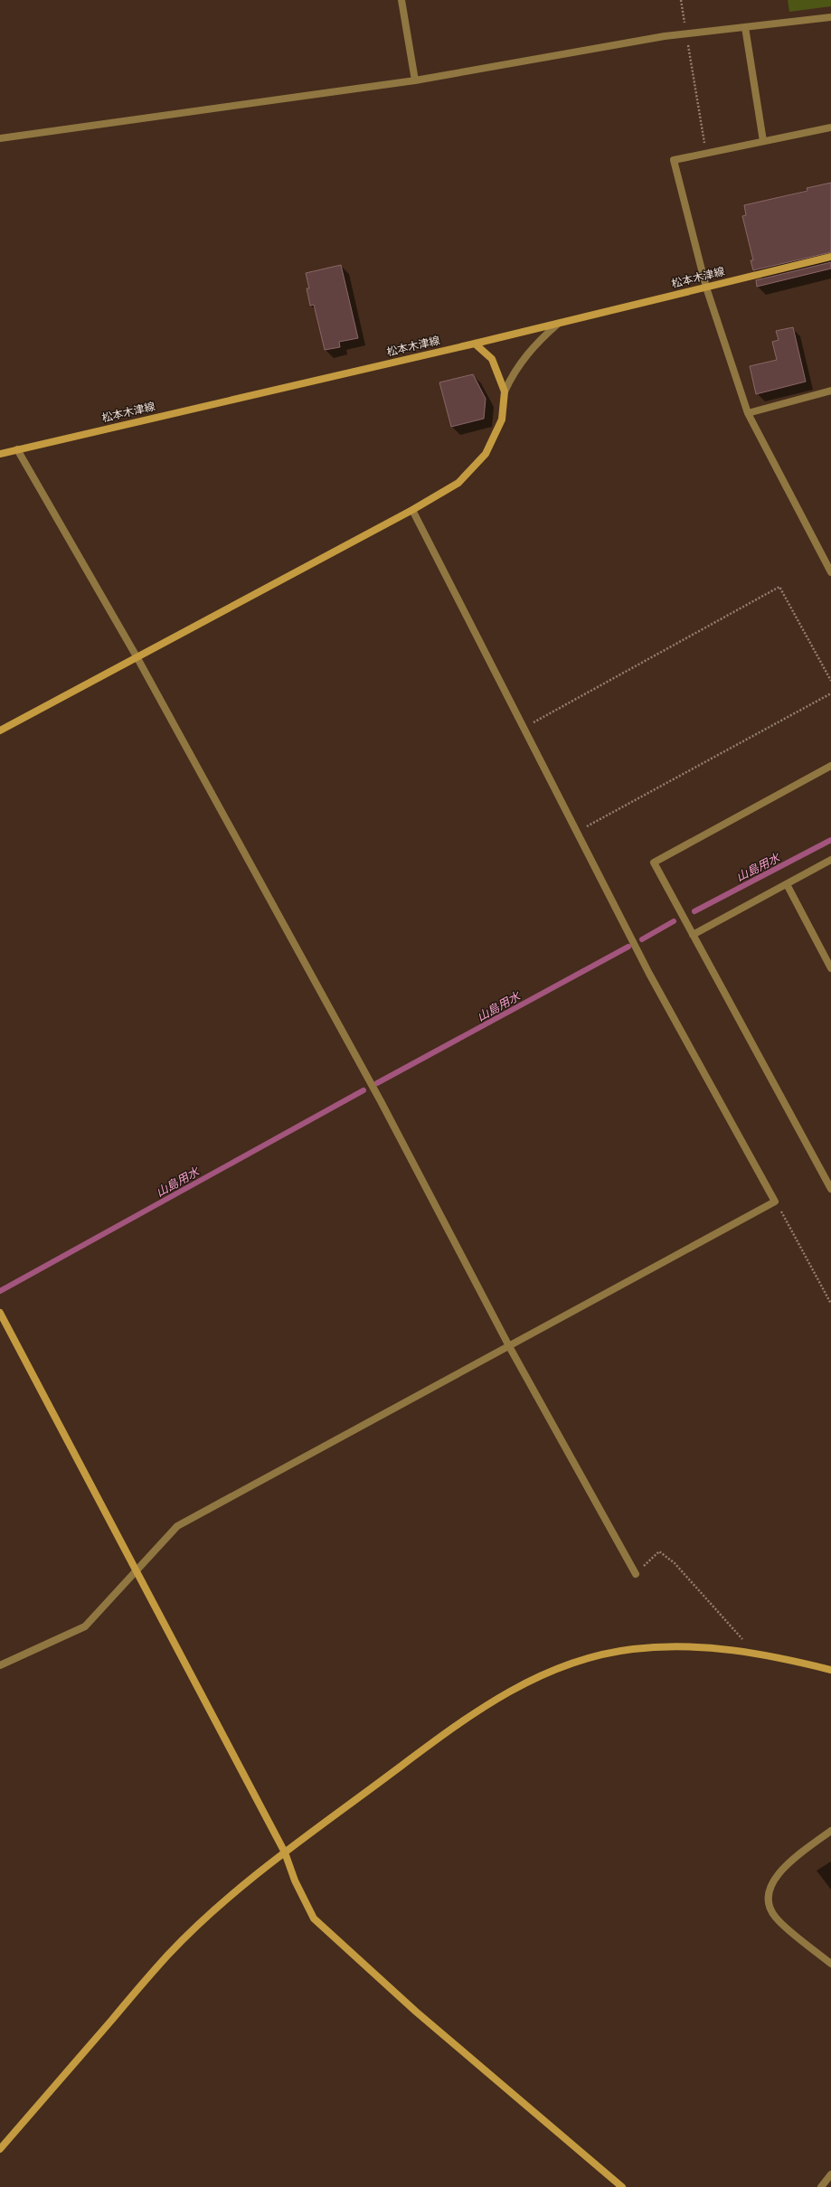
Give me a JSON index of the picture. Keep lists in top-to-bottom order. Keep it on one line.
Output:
{"streets":{"street":["松本木津線"]},"water":["山島用水"]}
